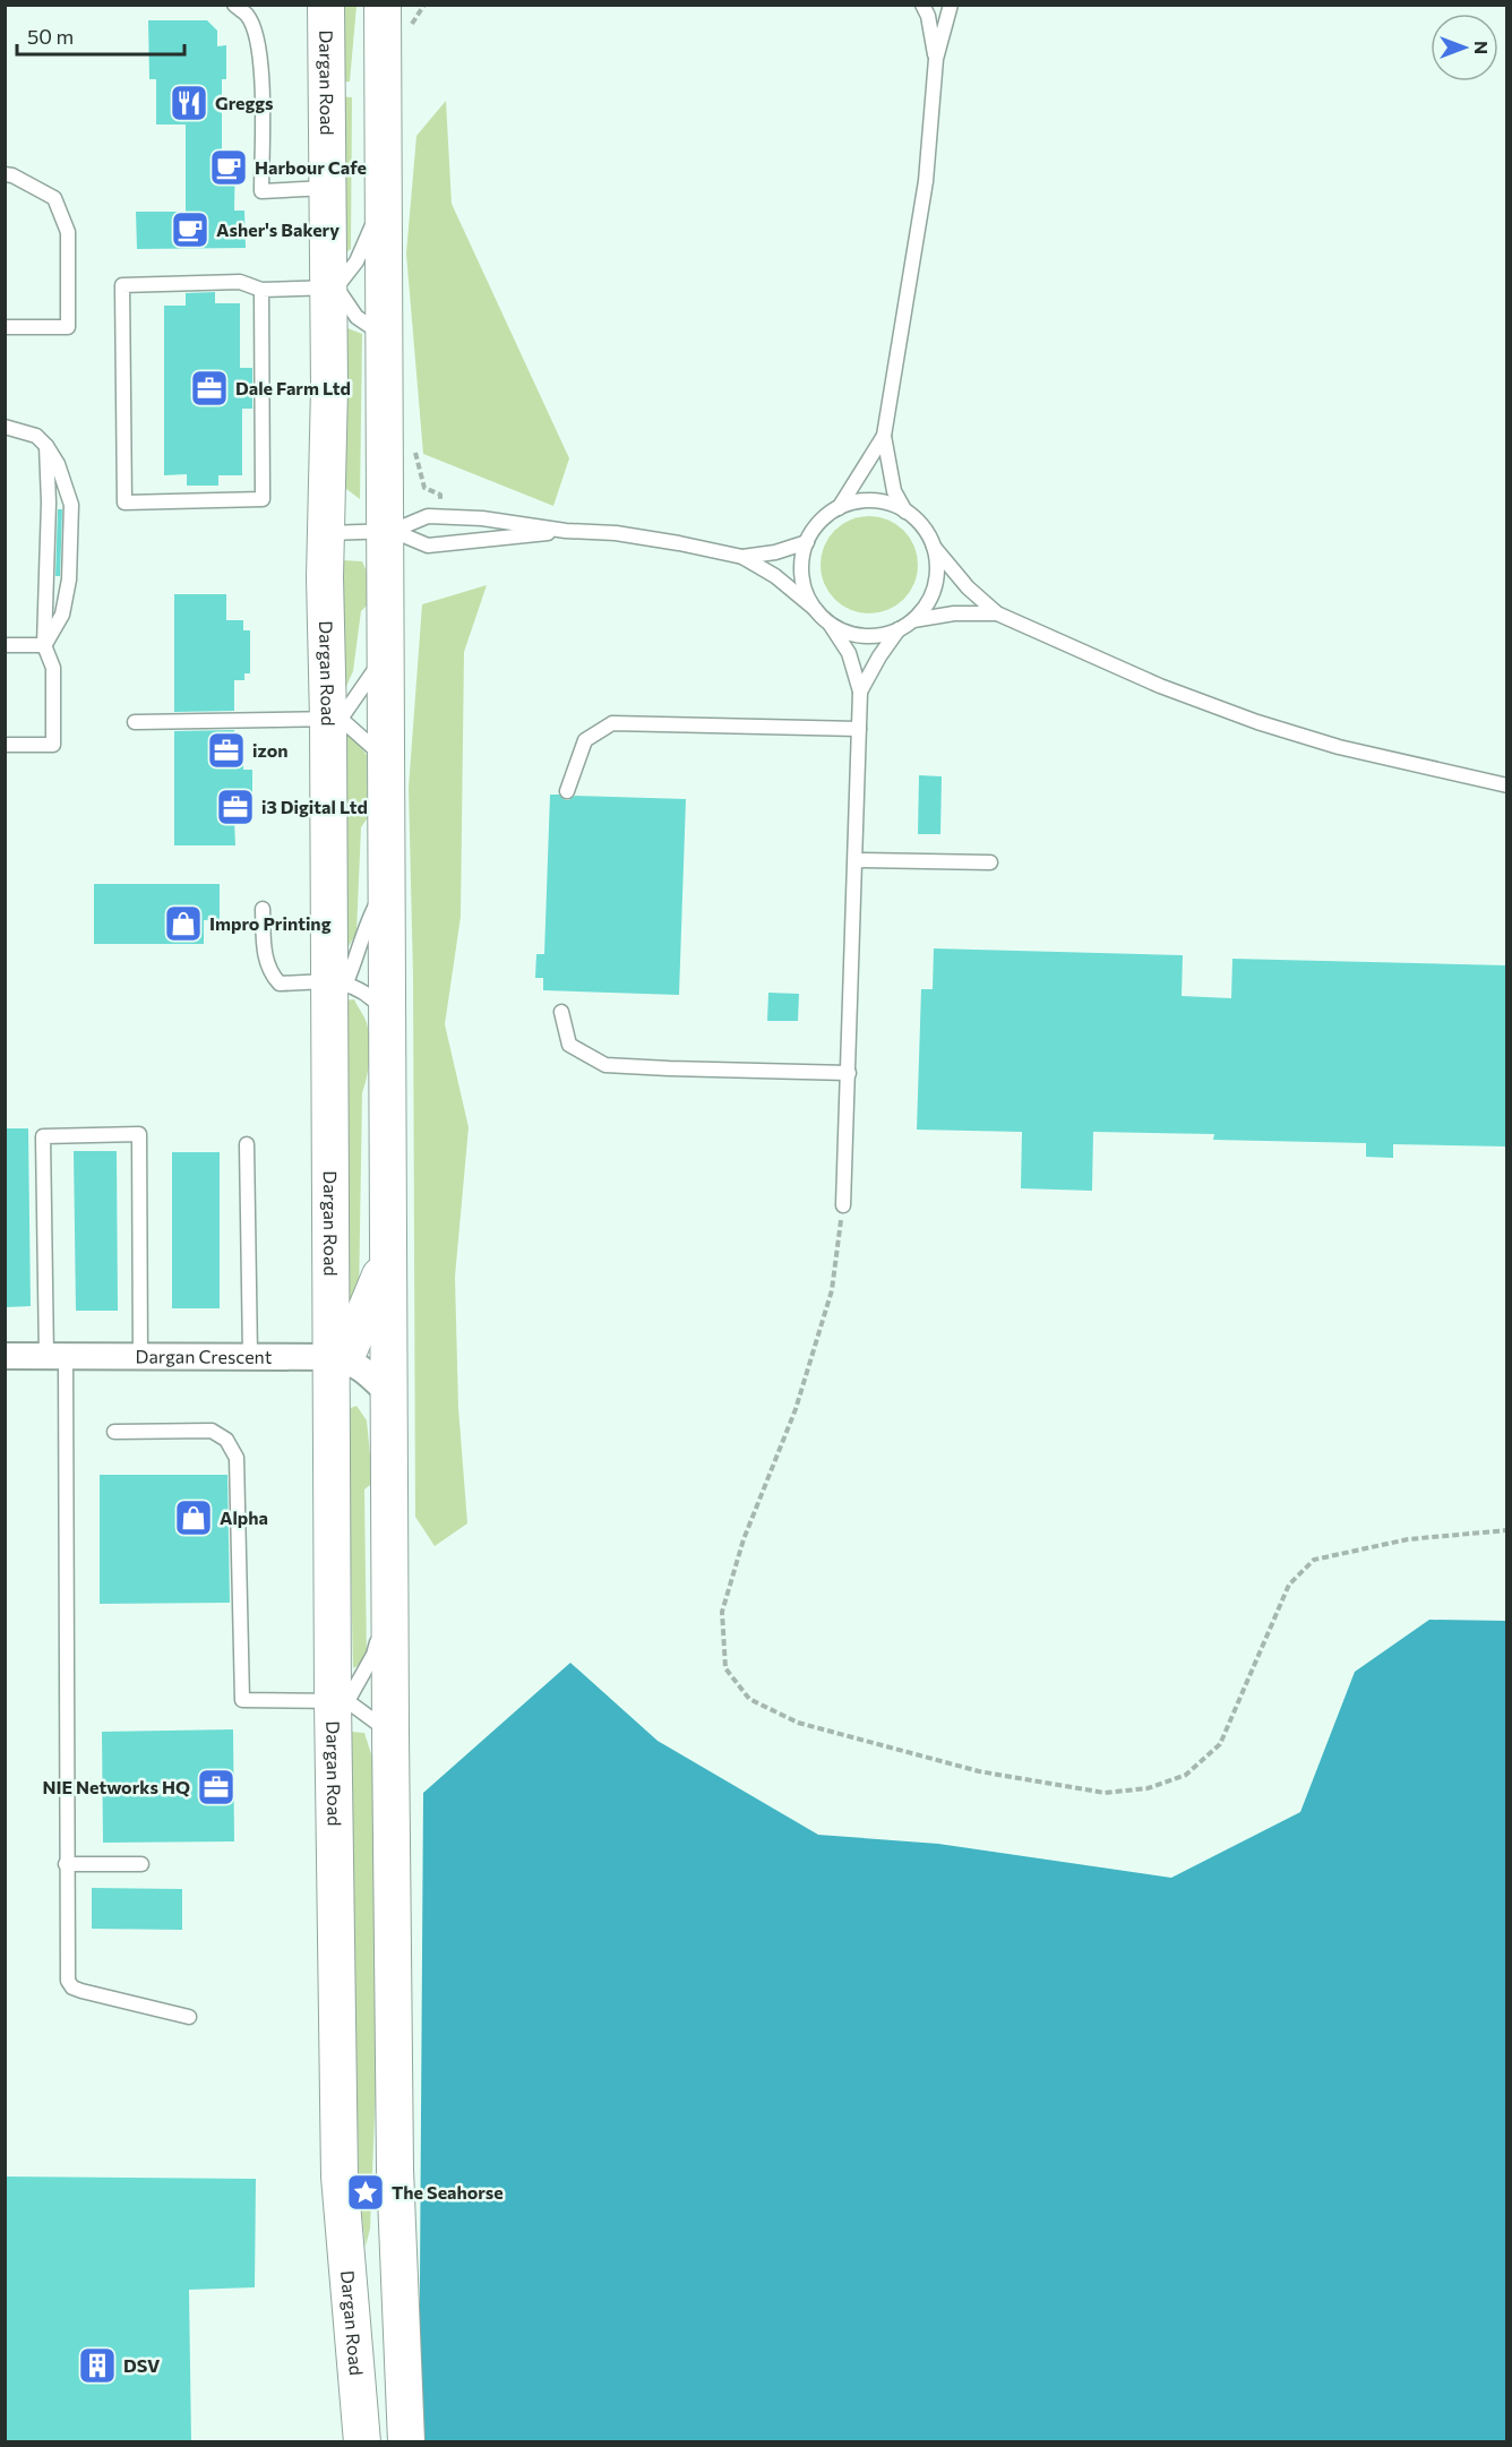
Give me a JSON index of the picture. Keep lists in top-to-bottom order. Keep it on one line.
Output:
{"streets":{"street":["Dargan Road","Dargan Crescent"]},"crossings":[["Dargan Road","Dargan Crescent"]],"places":{"restaurant":["Greggs"],"cafe":["Harbour Cafe","Asher's Bakery"],"office":["Dale Farm Ltd","izon","i3 Digital Ltd","NIE Networks HQ"],"shop":["Impro Printing","Alpha"],"place":["The Seahorse"],"building":["DSV"]},"scale_bar":"50 m","north":"right"}
